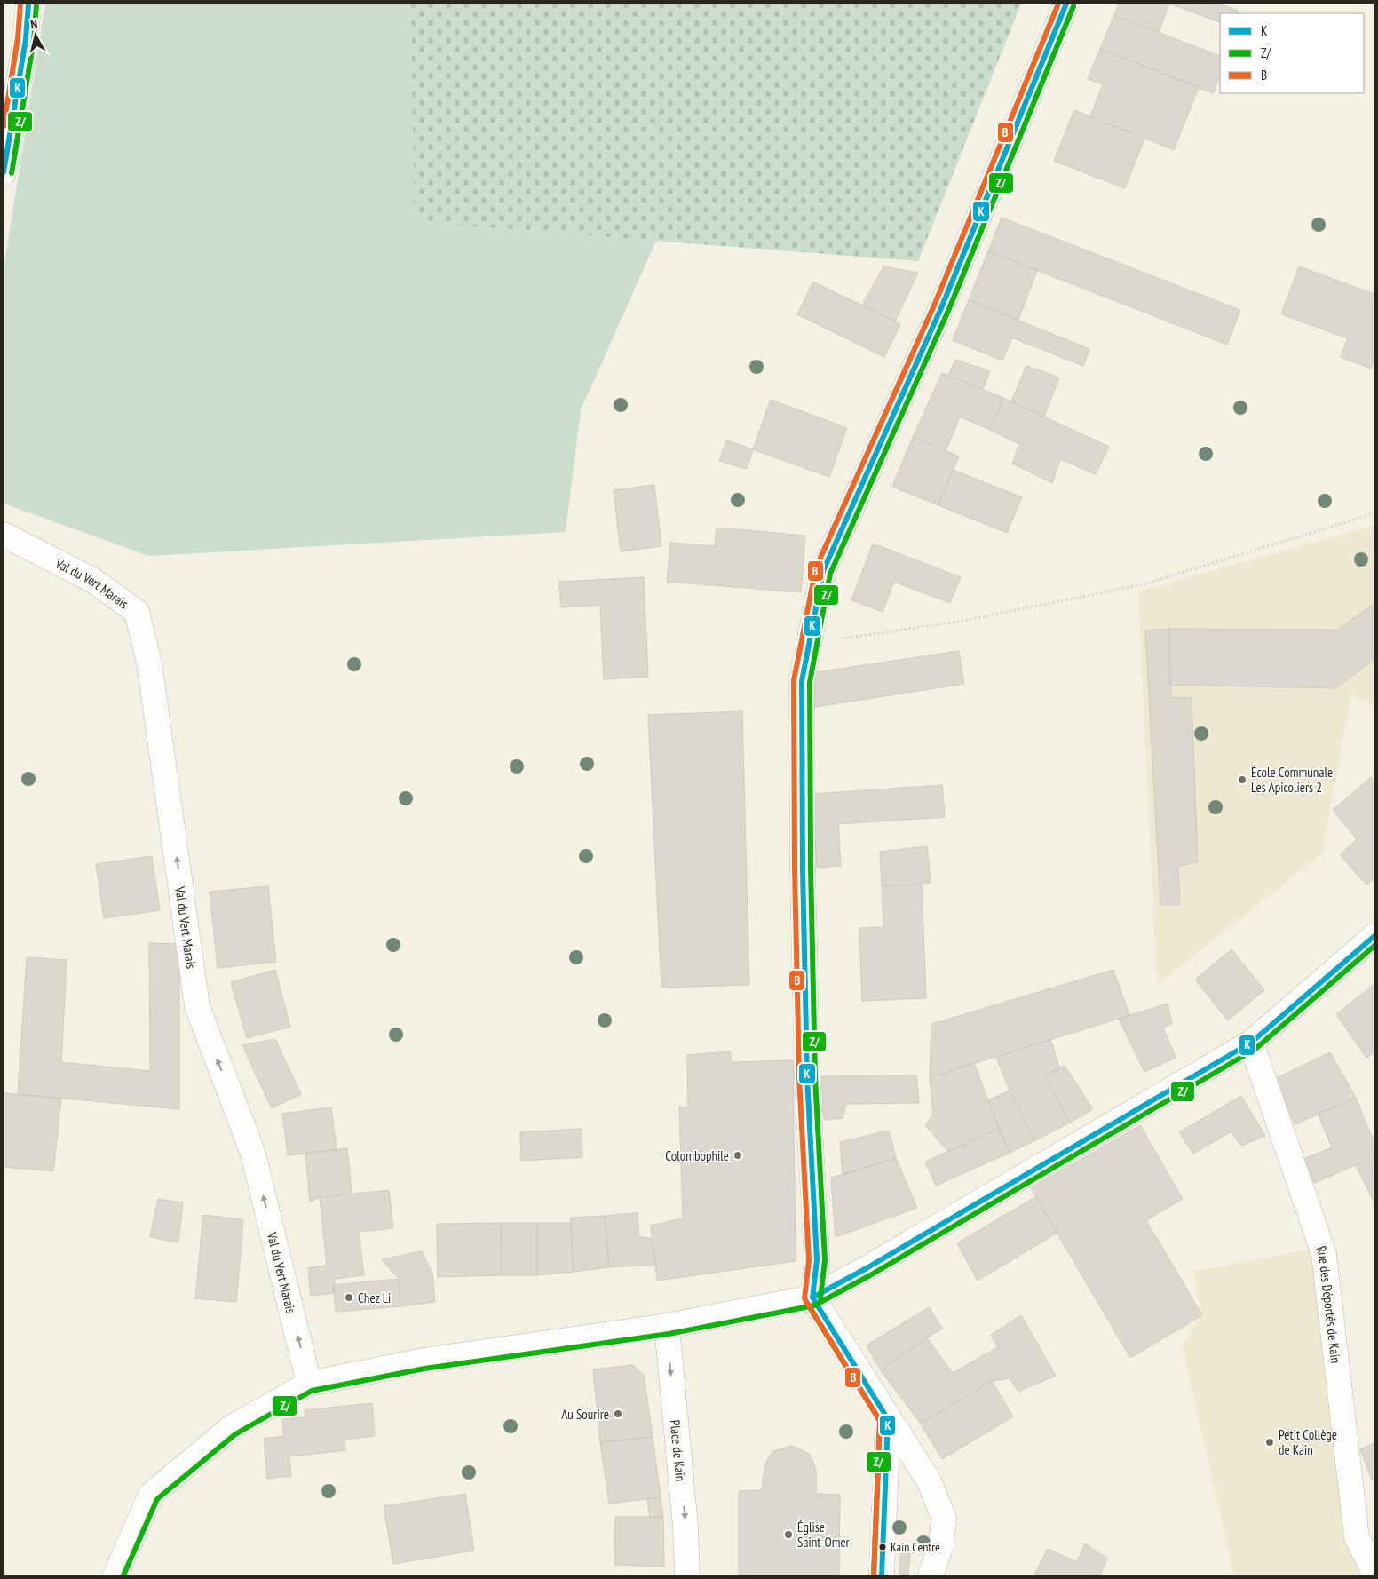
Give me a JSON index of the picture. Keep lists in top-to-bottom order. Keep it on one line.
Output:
{"streets":{"street":["Val du Vert Marais","Rue des Déportés de Kain","Place de Kain"]},"one_way":["Val du Vert Marais"],"places":["École Communale Les Apicoliers 2","Colombophile","Chez Li","Au Sourire","Petit Collège de Kain","Église Saint-Omer","Kain Centre"],"lines":["transit line K","transit line B","transit line Z/"],"legend":["K","Z/","B"],"north":"top"}
